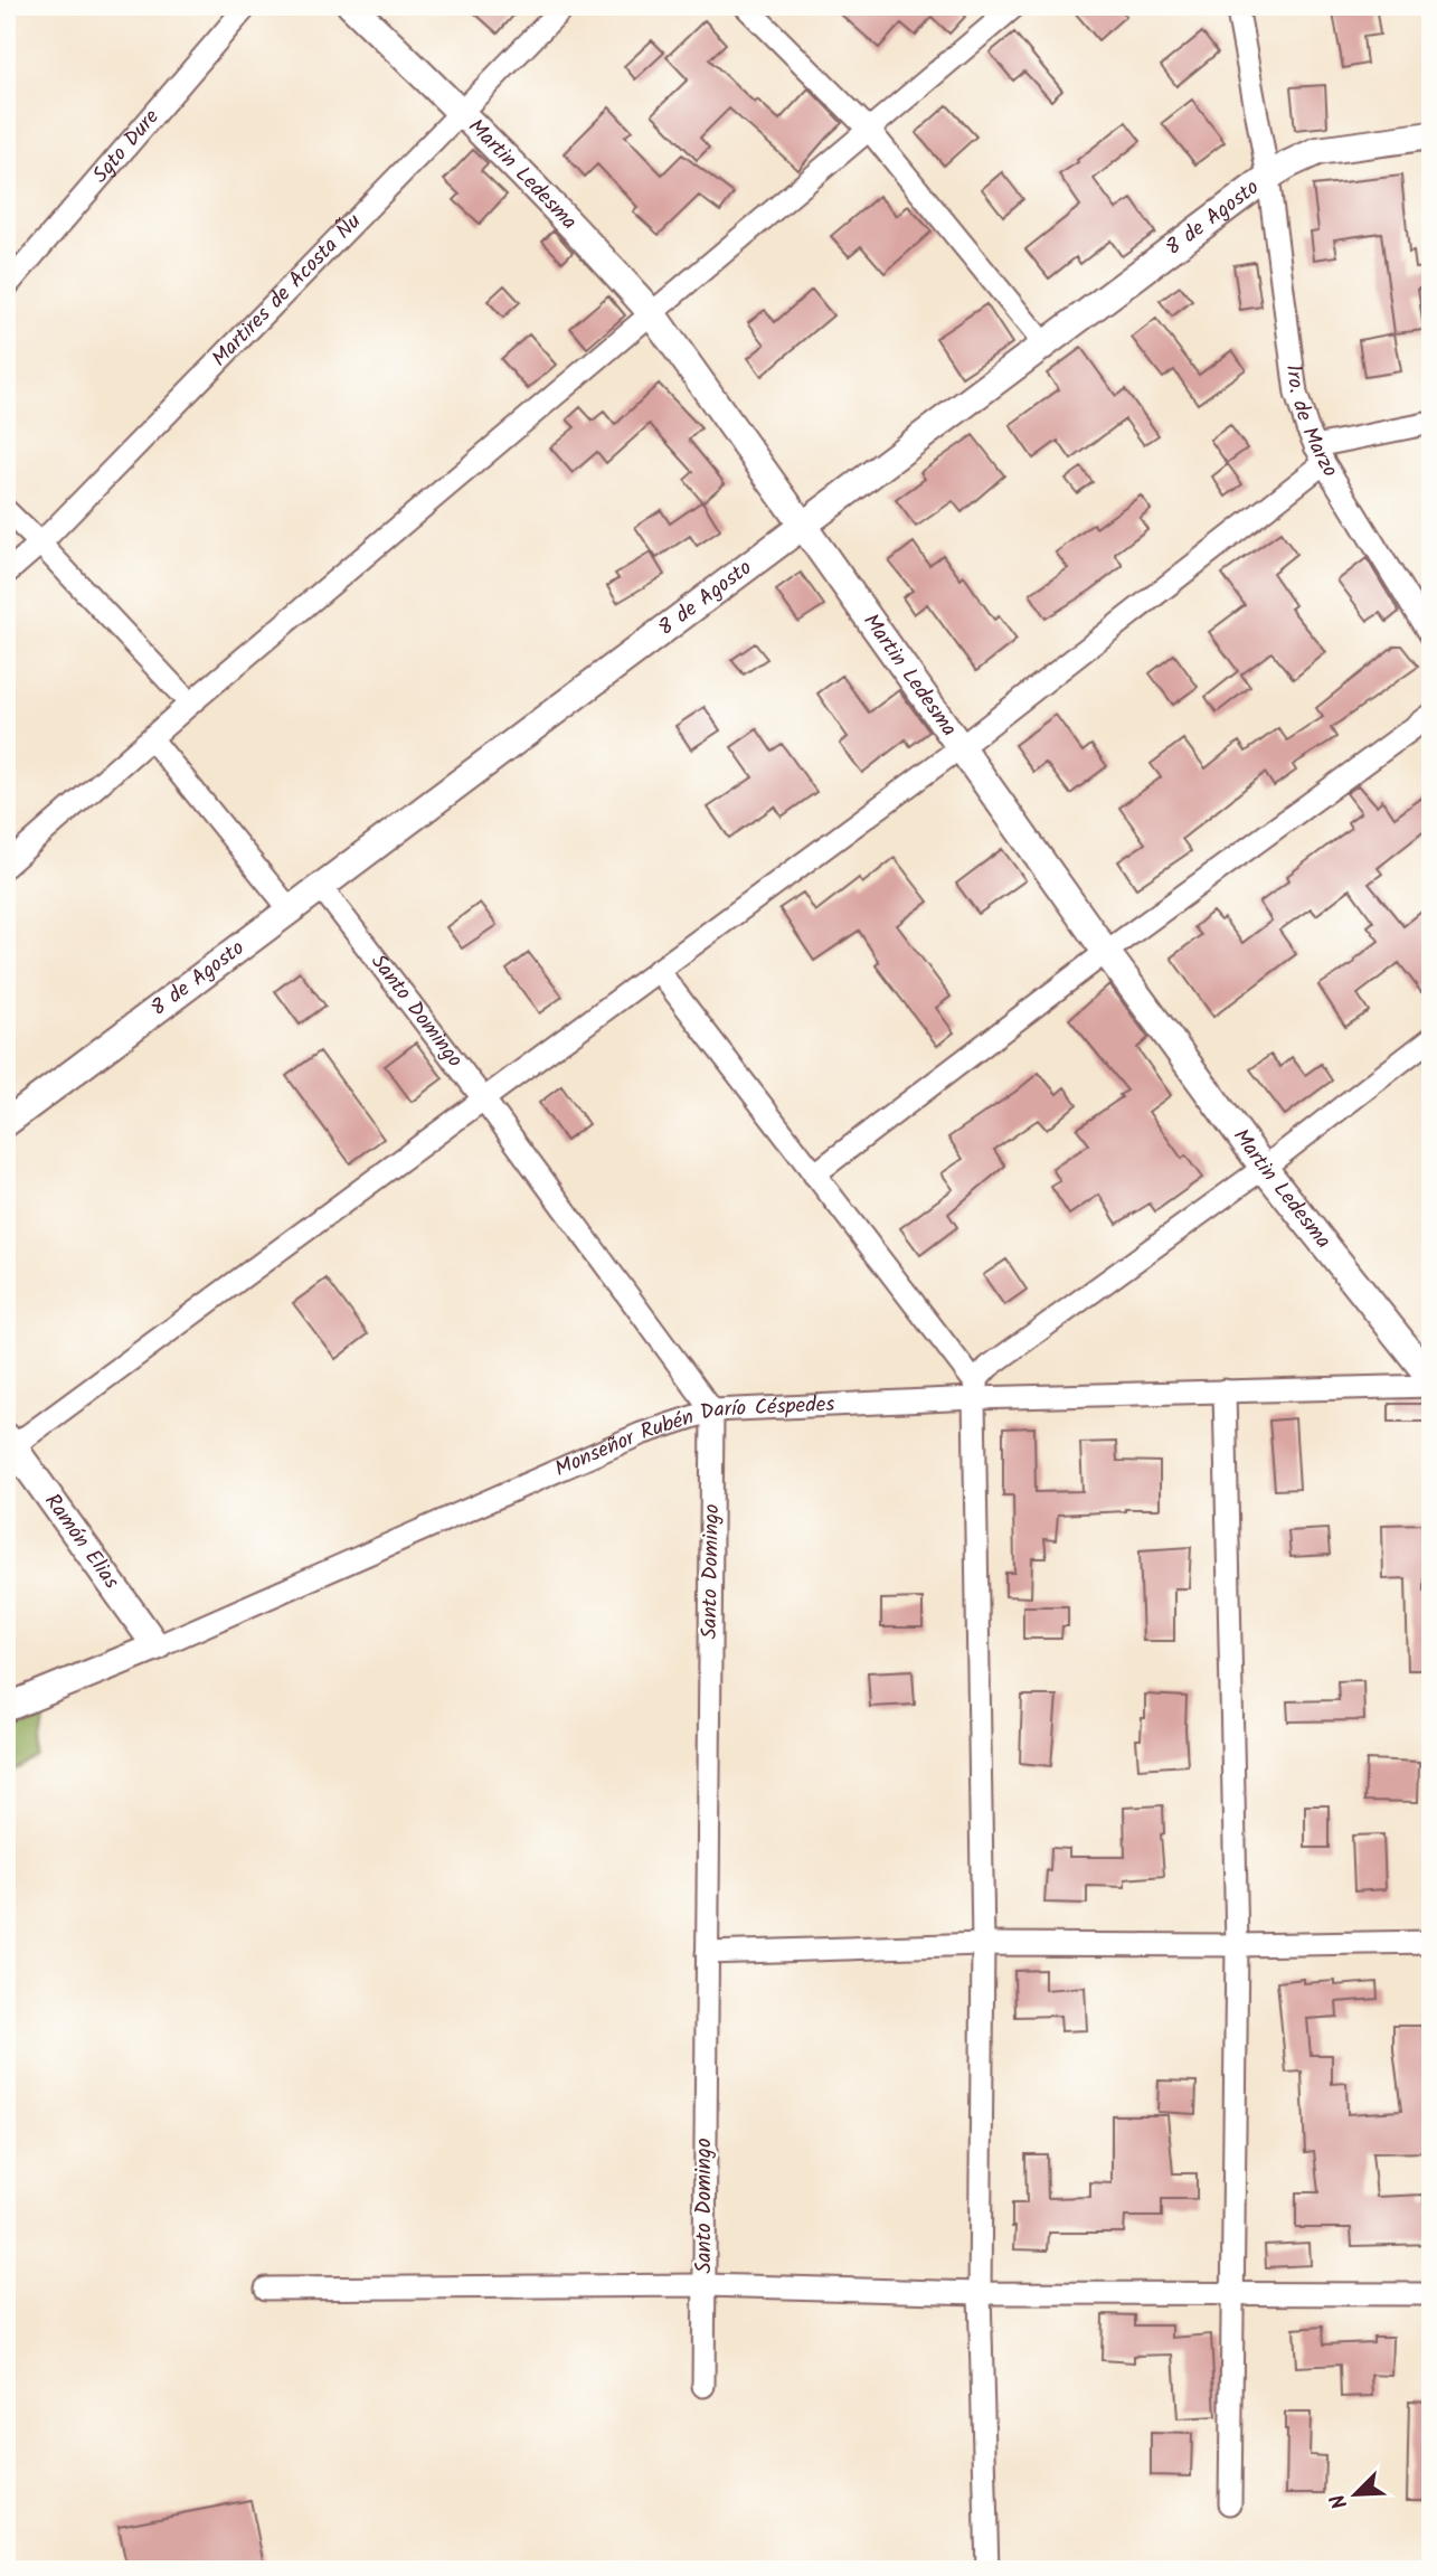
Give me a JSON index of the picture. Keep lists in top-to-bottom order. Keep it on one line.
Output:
{"streets":{"street":["Sgto Dure","Martin Ledesma","8 de Agosto","Martires de Acosta Ñu","1ro. de Marzo","Santo Domingo","Monseñor Rubén Darío Céspedes","Ramón Elias"]},"crossings":[["Martin Ledesma","8 de Agosto"],["Martin Ledesma","Martires de Acosta Ñu"],["8 de Agosto","1ro. de Marzo"],["8 de Agosto","Santo Domingo"],["Santo Domingo","Monseñor Rubén Darío Céspedes"],["Monseñor Rubén Darío Céspedes","Ramón Elias"]],"north":"bottom left"}
